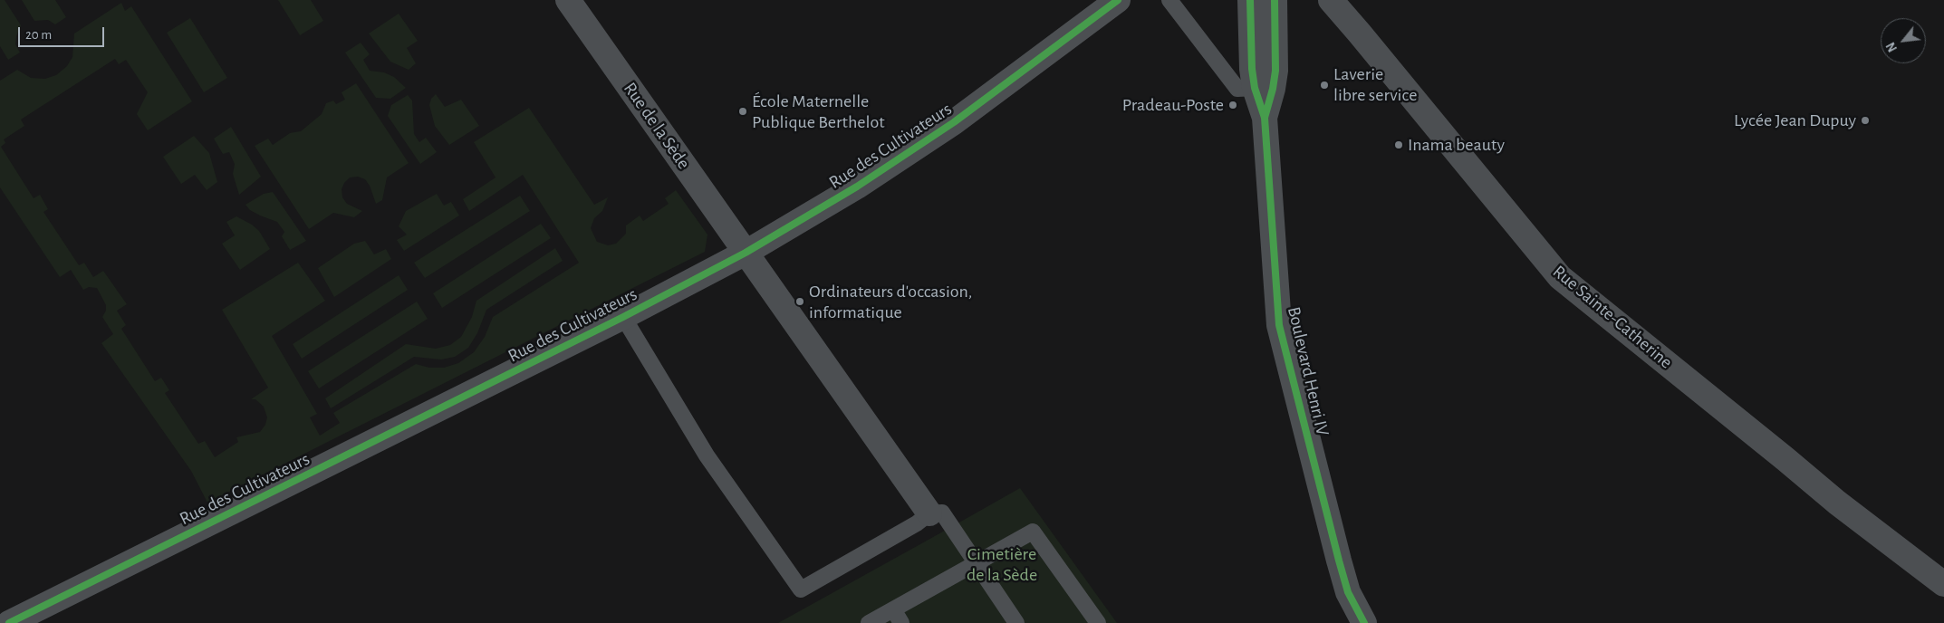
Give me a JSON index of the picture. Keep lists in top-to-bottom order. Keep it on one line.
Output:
{"streets":{"street":["Rue de la Sède","Rue des Cultivateurs","Rue Sainte-Catherine","Boulevard Henri IV"]},"crossings":[["Rue de la Sède","Rue des Cultivateurs"]],"parks":["Cimetière de la Sède"],"places":["Laverie libre service","Pradeau-Poste","École Maternelle Publique Berthelot","Lycée Jean Dupuy","Inama beauty","Ordinateurs d'occasion, informatique"],"scale_bar":"20 m","north":"bottom left"}
